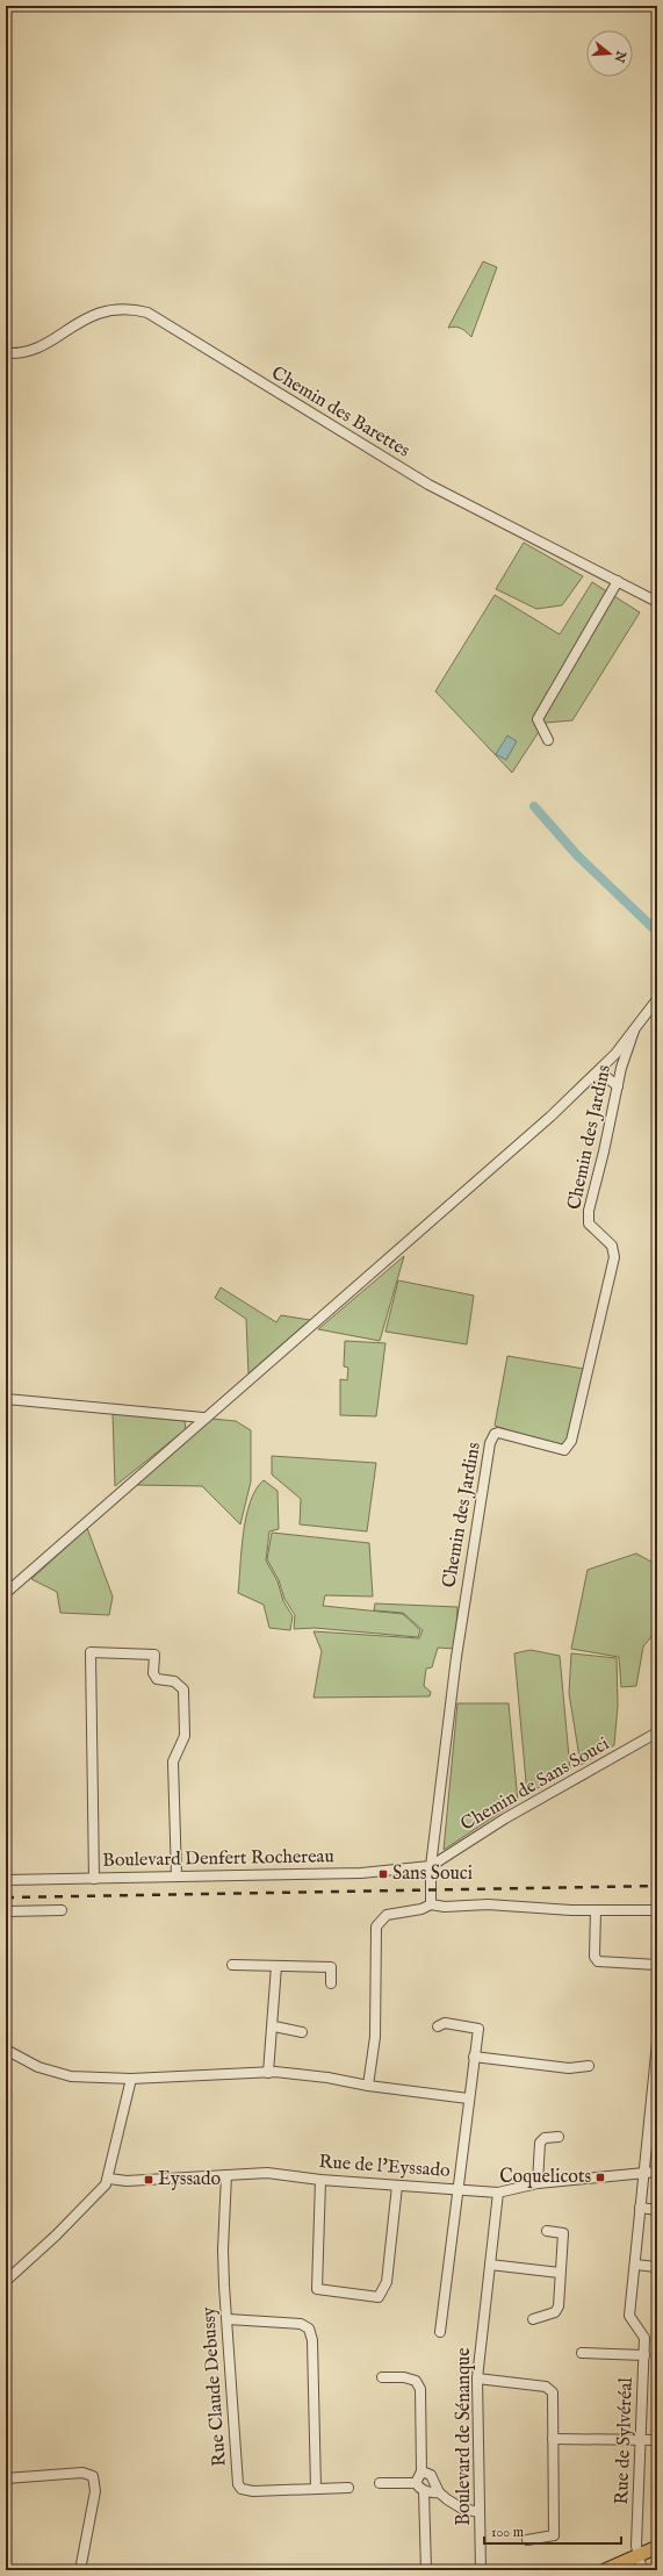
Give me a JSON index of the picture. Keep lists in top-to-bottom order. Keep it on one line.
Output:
{"streets":{"street":["Chemin des Barettes","Chemin des Jardins","Chemin de Sans Souci","Boulevard Denfert Rochereau","Rue de l'Eyssado","Rue Claude Debussy","Boulevard de Sénanque","Rue de Sylvéréal"]},"crossings":[["Chemin des Jardins","Chemin de Sans Souci"],["Chemin des Jardins","Boulevard Denfert Rochereau"],["Chemin de Sans Souci","Boulevard Denfert Rochereau"],["Rue de l'Eyssado","Rue Claude Debussy"],["Rue de l'Eyssado","Boulevard de Sénanque"]],"places":{"transit":["Sans Souci","Coquelicots","Eyssado"]},"scale_bar":"100 m","north":"right"}
